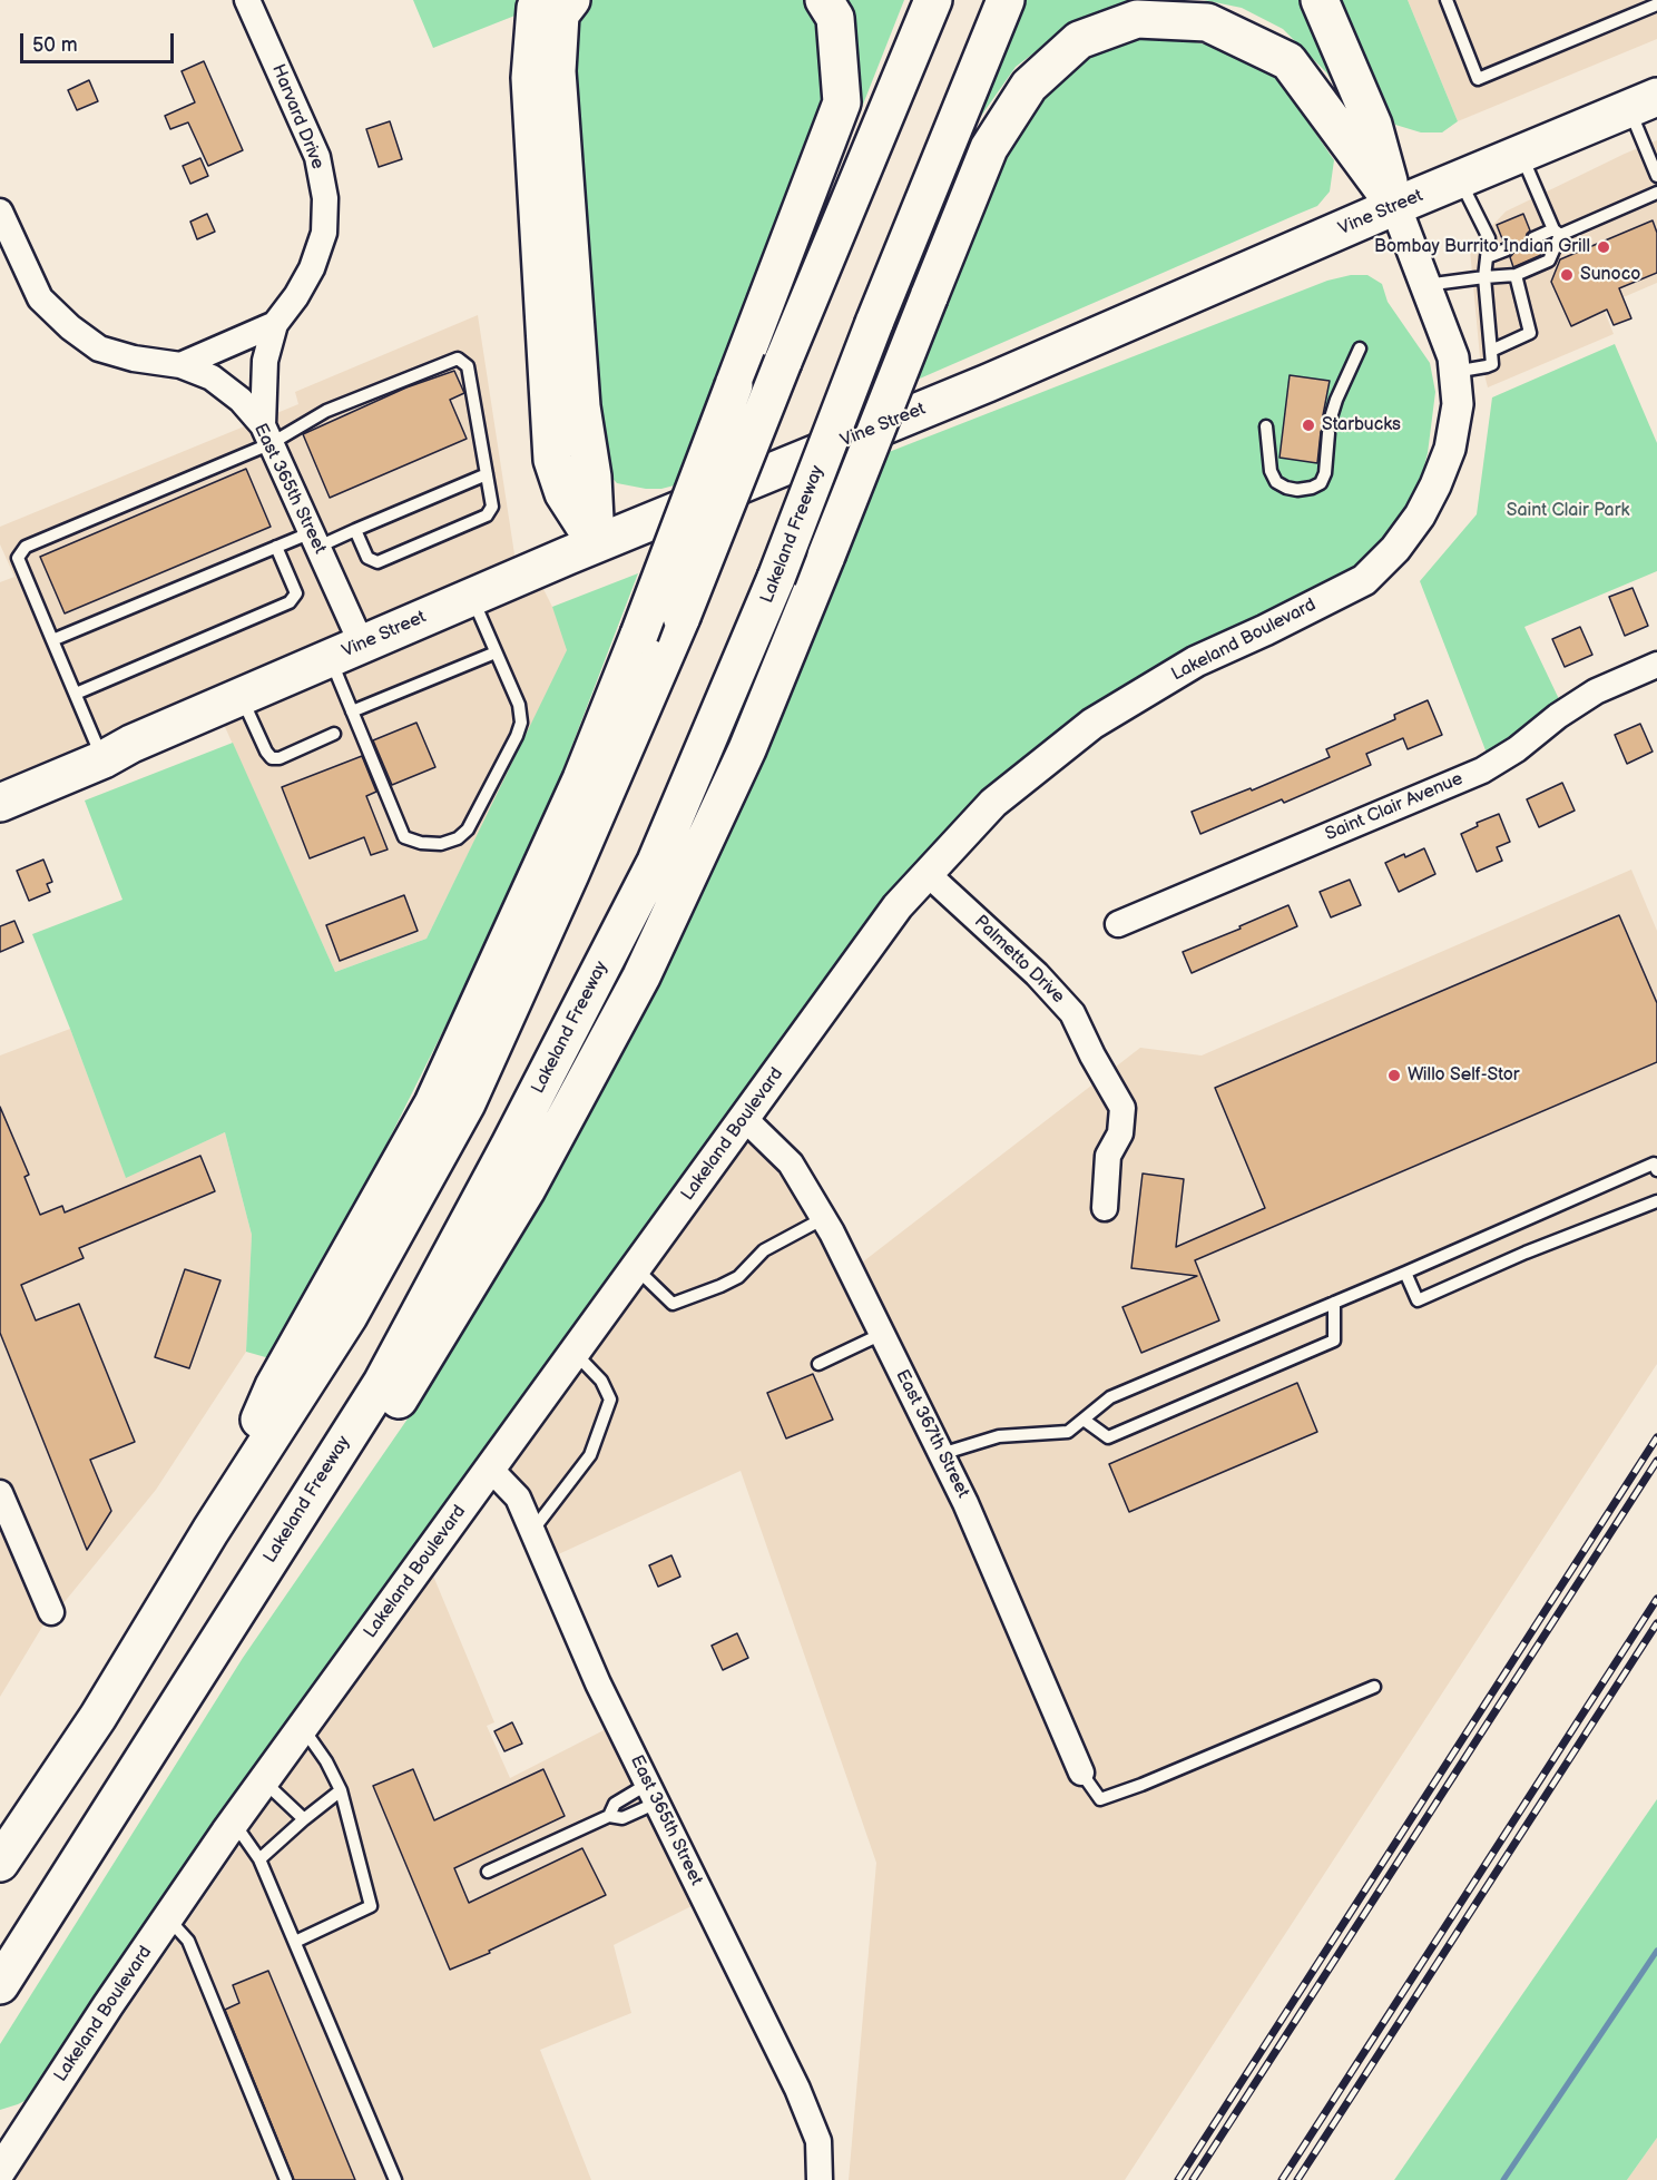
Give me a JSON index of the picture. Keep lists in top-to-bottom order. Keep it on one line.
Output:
{"streets":{"main road":["Vine Street","Lakeland Freeway"],"street":["Harvard Drive","East 365th Street","Lakeland Boulevard","Saint Clair Avenue","Palmetto Drive","East 367th Street"]},"crossings":[["Harvard Drive","East 365th Street"],["Vine Street","East 365th Street"],["Vine Street","Lakeland Boulevard"],["East 365th Street","Lakeland Boulevard"],["Lakeland Boulevard","Palmetto Drive"],["Lakeland Boulevard","East 367th Street"]],"parks":["Saint Clair Park"],"places":["Bombay Burrito Indian Grill","Sunoco","Starbucks","Willo Self-Stor"],"scale_bar":"50 m"}
